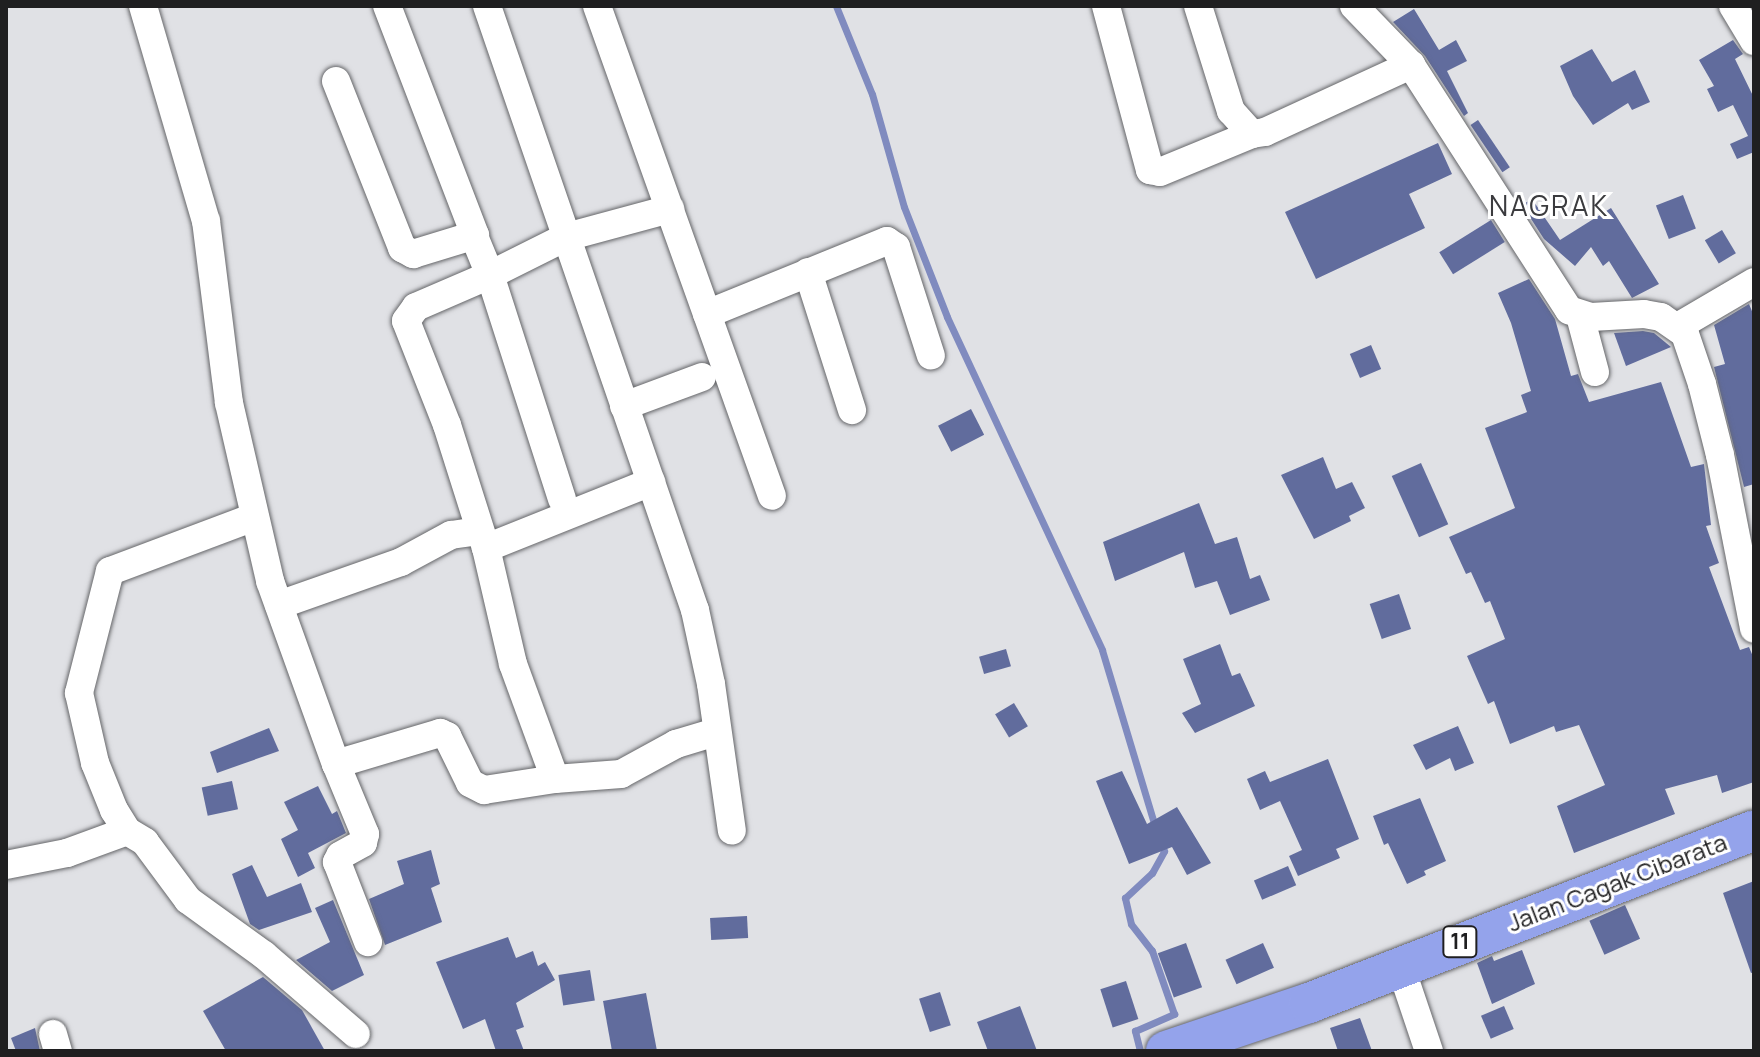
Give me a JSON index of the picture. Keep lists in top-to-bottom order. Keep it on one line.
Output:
{"streets":{"highway":["Jalan Cagak Cibarata","11"]},"districts":["NAGRAK"]}
